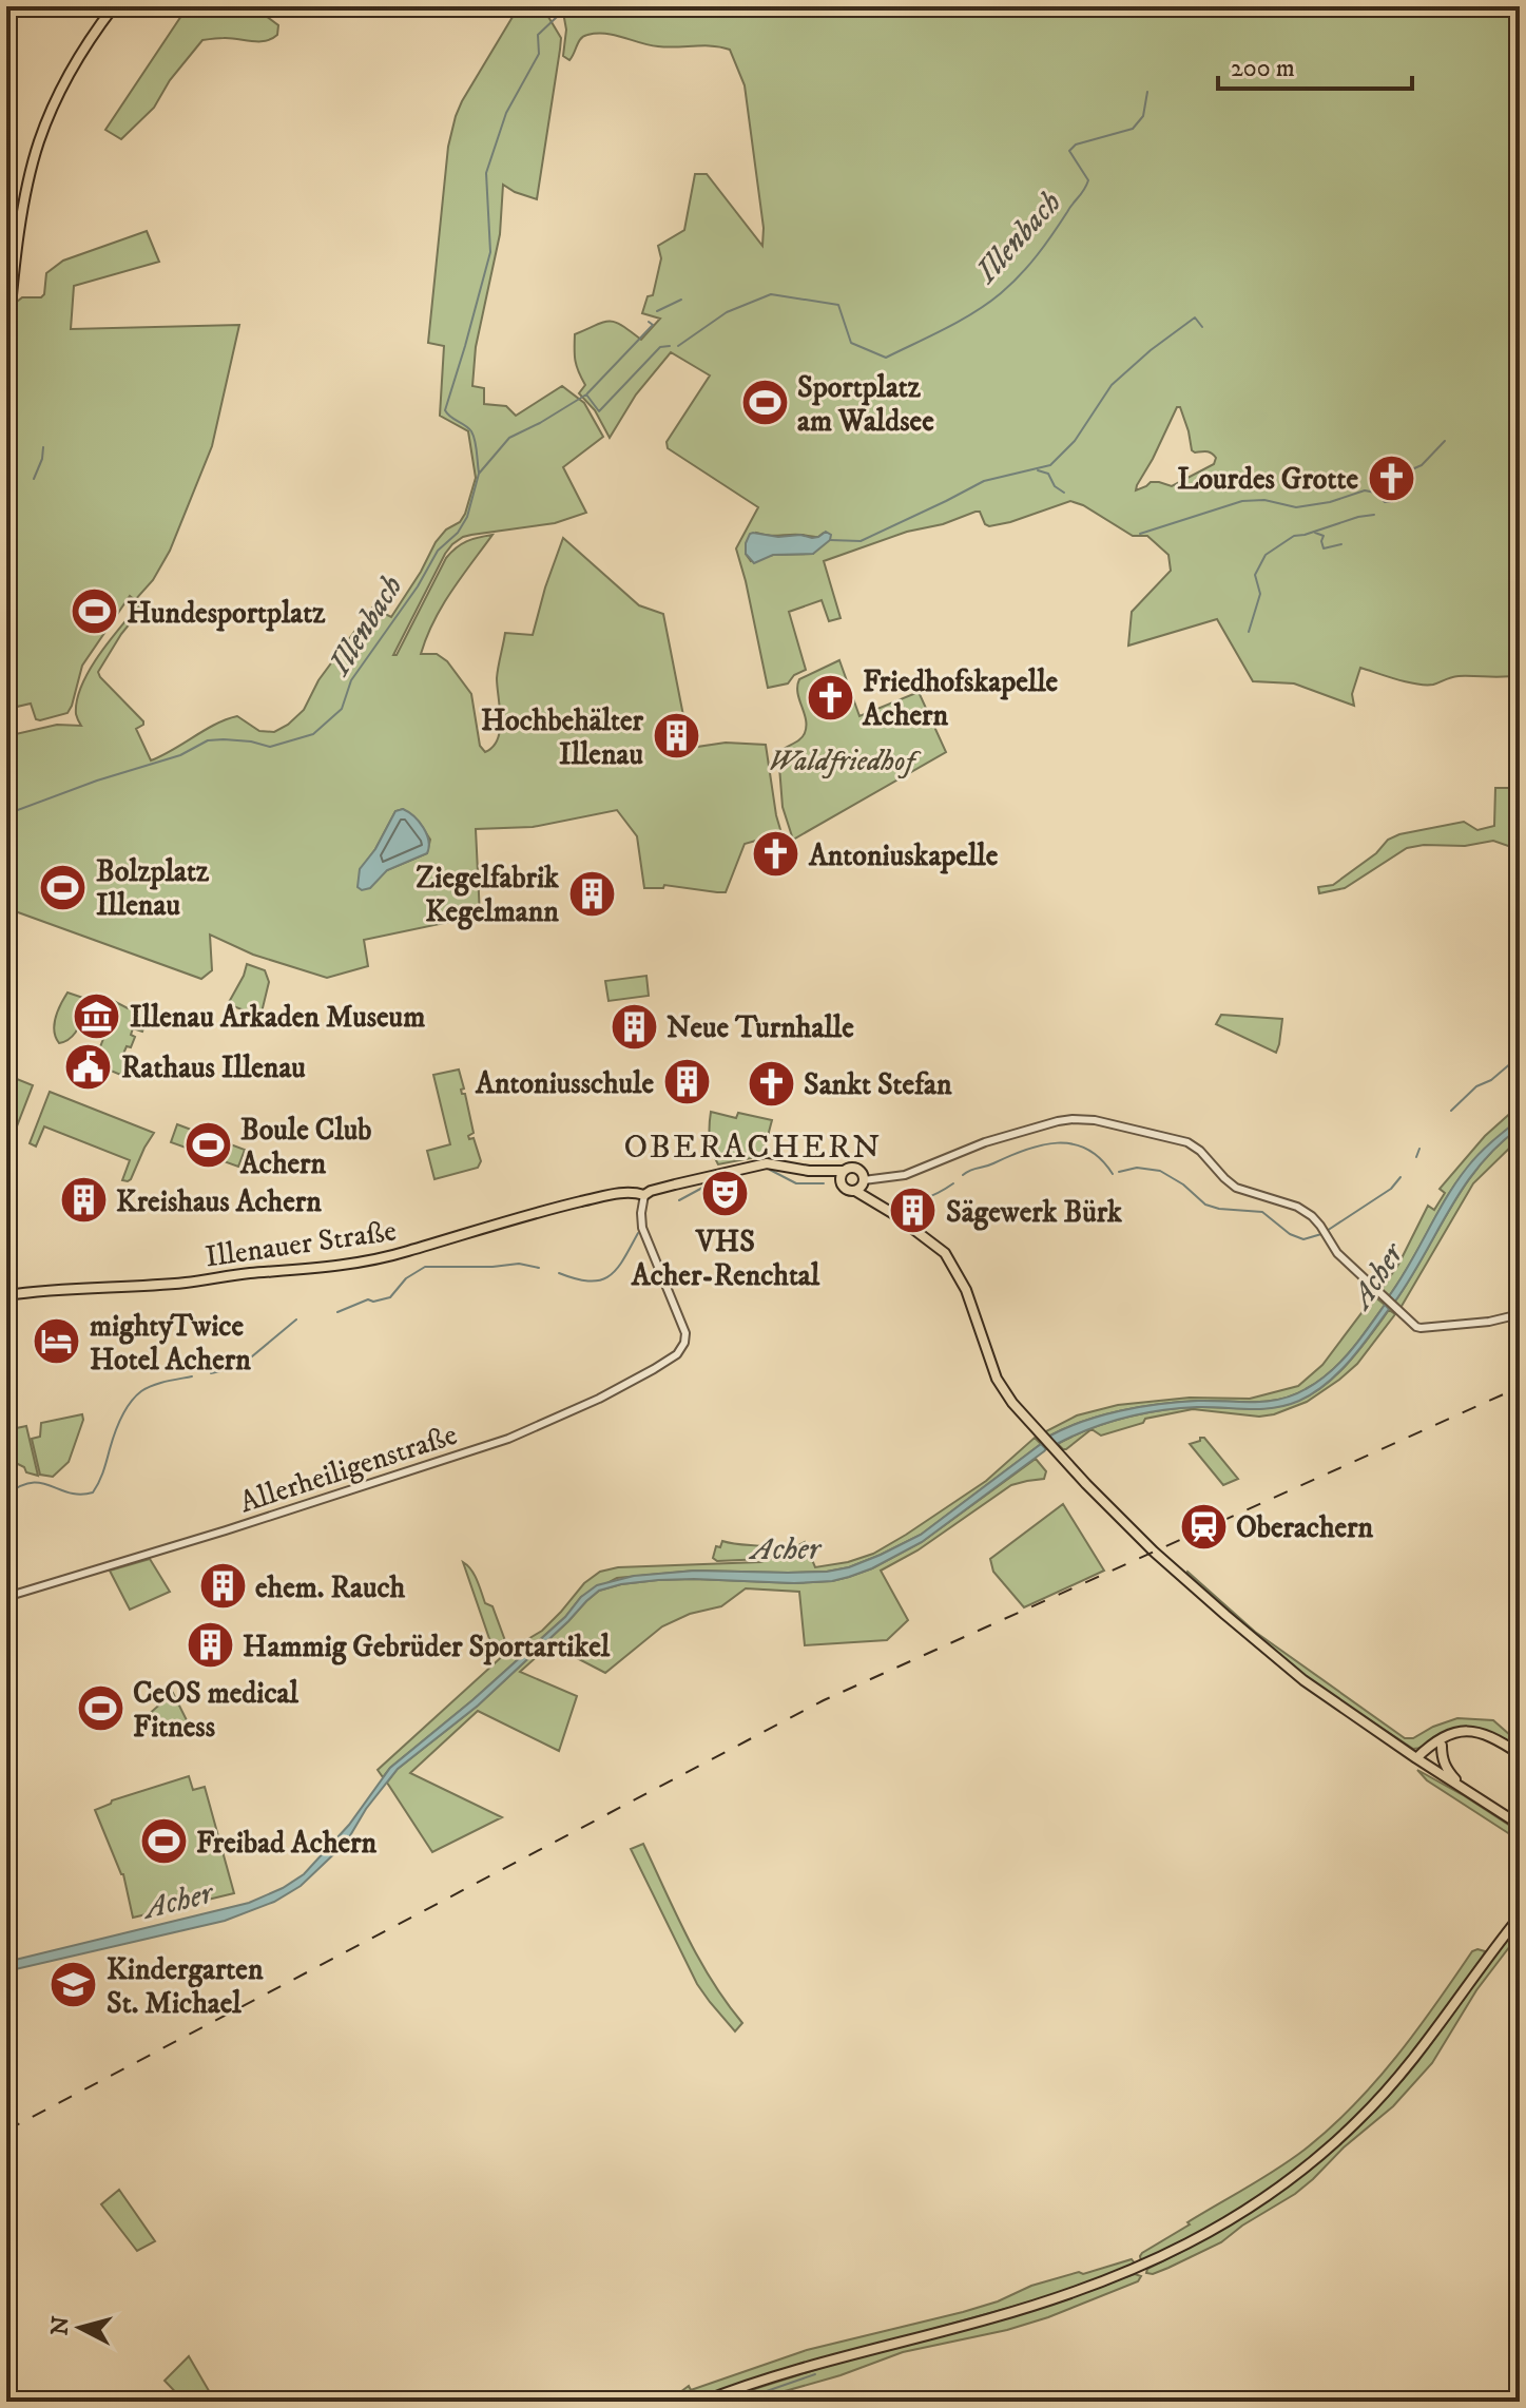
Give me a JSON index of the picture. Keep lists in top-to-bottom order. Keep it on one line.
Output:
{"streets":{"main road":["Illenauer Straße"],"street":["Allerheiligenstraße"]},"crossings":[["Illenauer Straße","Allerheiligenstraße"]],"districts":["OBERACHERN"],"water":["Illenbach","Acher"],"parks":["Waldfriedhof"],"places":{"sports":["Sportplatz am Waldsee","Hundesportplatz","Bolzplatz Illenau","Boule Club Achern","CeOS medical Fitness","Freibad Achern"],"church":["Lourdes Grotte","Friedhofskapelle Achern","Antoniuskapelle","Sankt Stefan"],"building":["Hochbehälter Illenau","Ziegelfabrik Kegelmann","Neue Turnhalle","Antoniusschule","Kreishaus Achern","Sägewerk Bürk","ehem. Rauch","Hammig Gebrüder Sportartikel"],"museum":["Illenau Arkaden Museum"],"public building":["Rathaus Illenau"],"theatre":["VHS Acher-Renchtal"],"hotel":["mightyTwice Hotel Achern"],"station":["Oberachern"],"school or university":["Kindergarten St. Michael"]},"scale_bar":"200 m","north":"left"}
